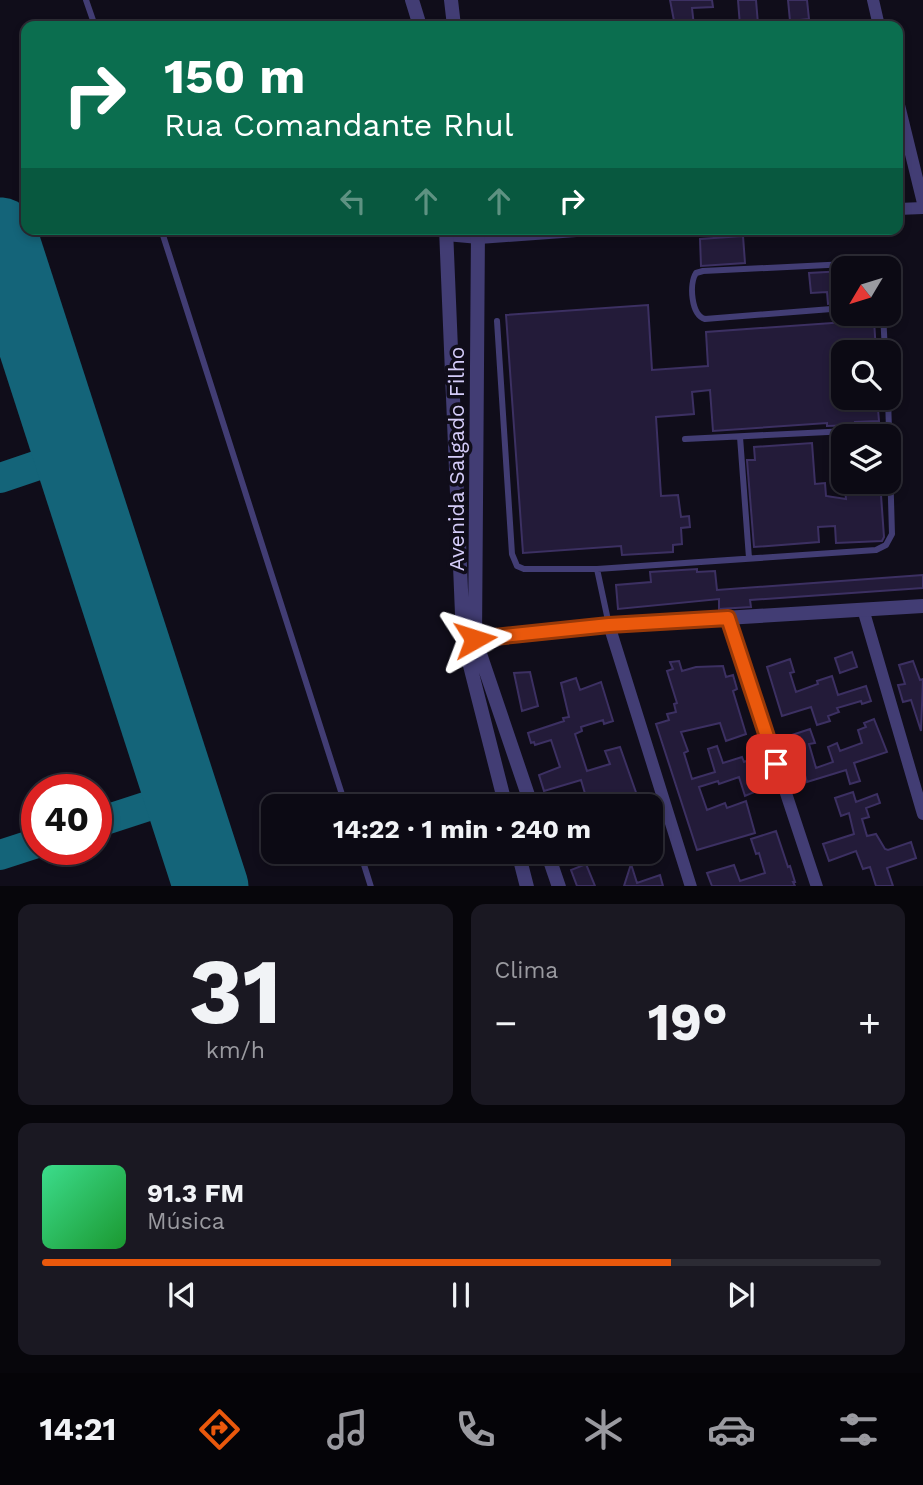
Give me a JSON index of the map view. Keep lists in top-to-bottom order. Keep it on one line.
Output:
{"streets":{"street":["Avenida Salgado Filho"]},"north":"bottom left","page":{"turn":["150 m","Rua Comandante Rhul"],"limit":"40","trip":"14:22 · 1 min · 240 m","tile":[["31","km/h"],"Clima"],"heat":["−","19°","+"],"song":["91.3 FM","Música"],"tabs":"14:21"}}
